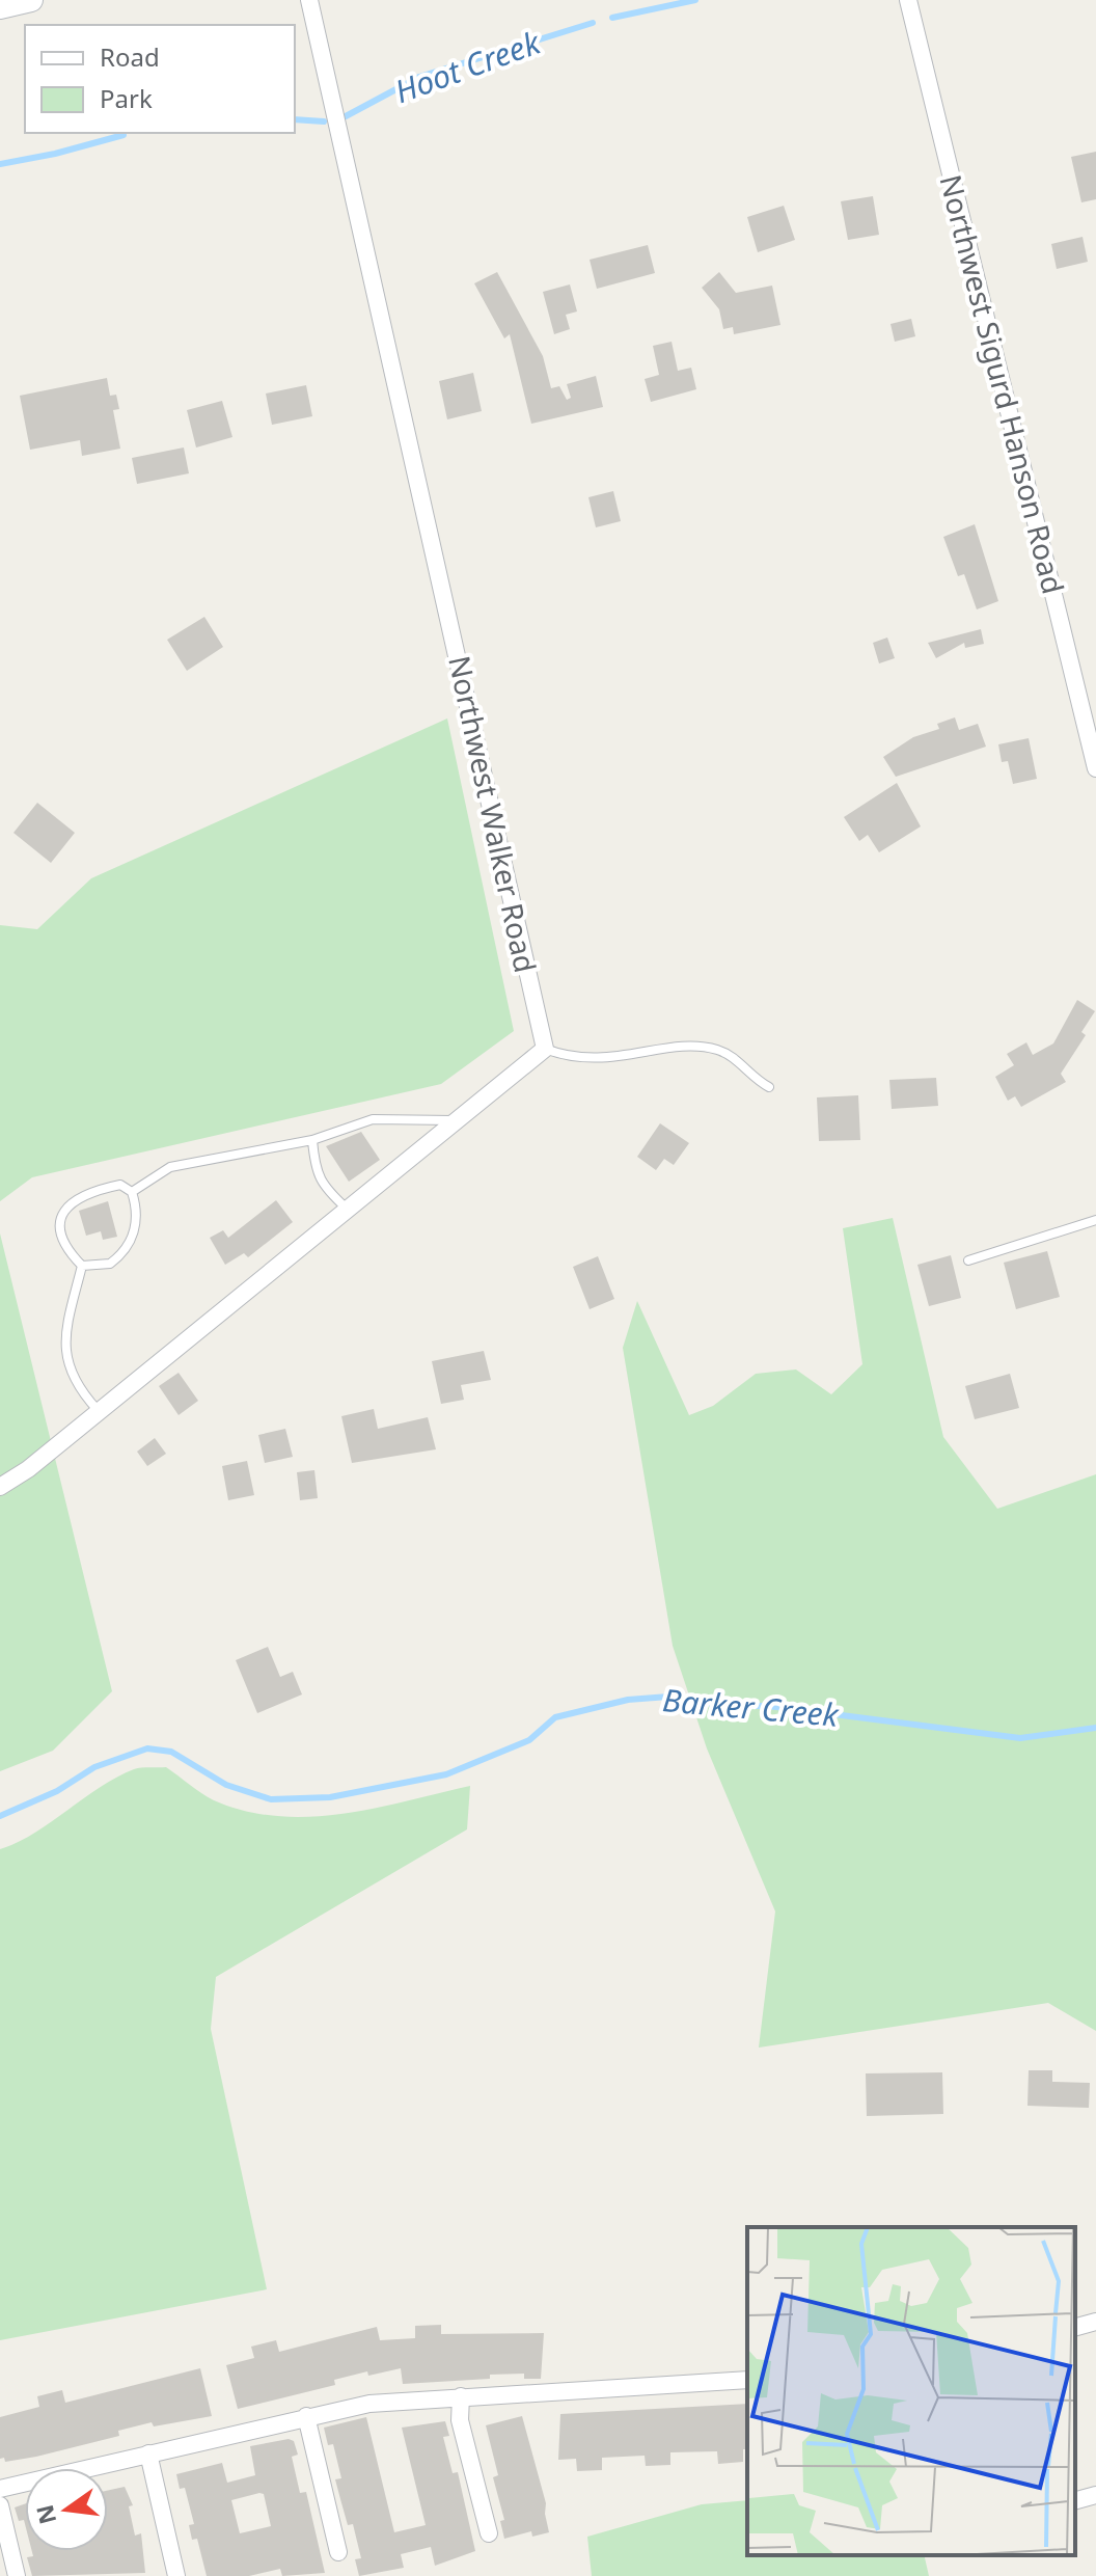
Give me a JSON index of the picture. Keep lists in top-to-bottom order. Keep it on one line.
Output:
{"streets":{"street":["Northwest Sigurd Hanson Road","Northwest Walker Road"]},"water":["Hoot Creek","Barker Creek"],"legend":["Road","Park"],"north":"left"}
